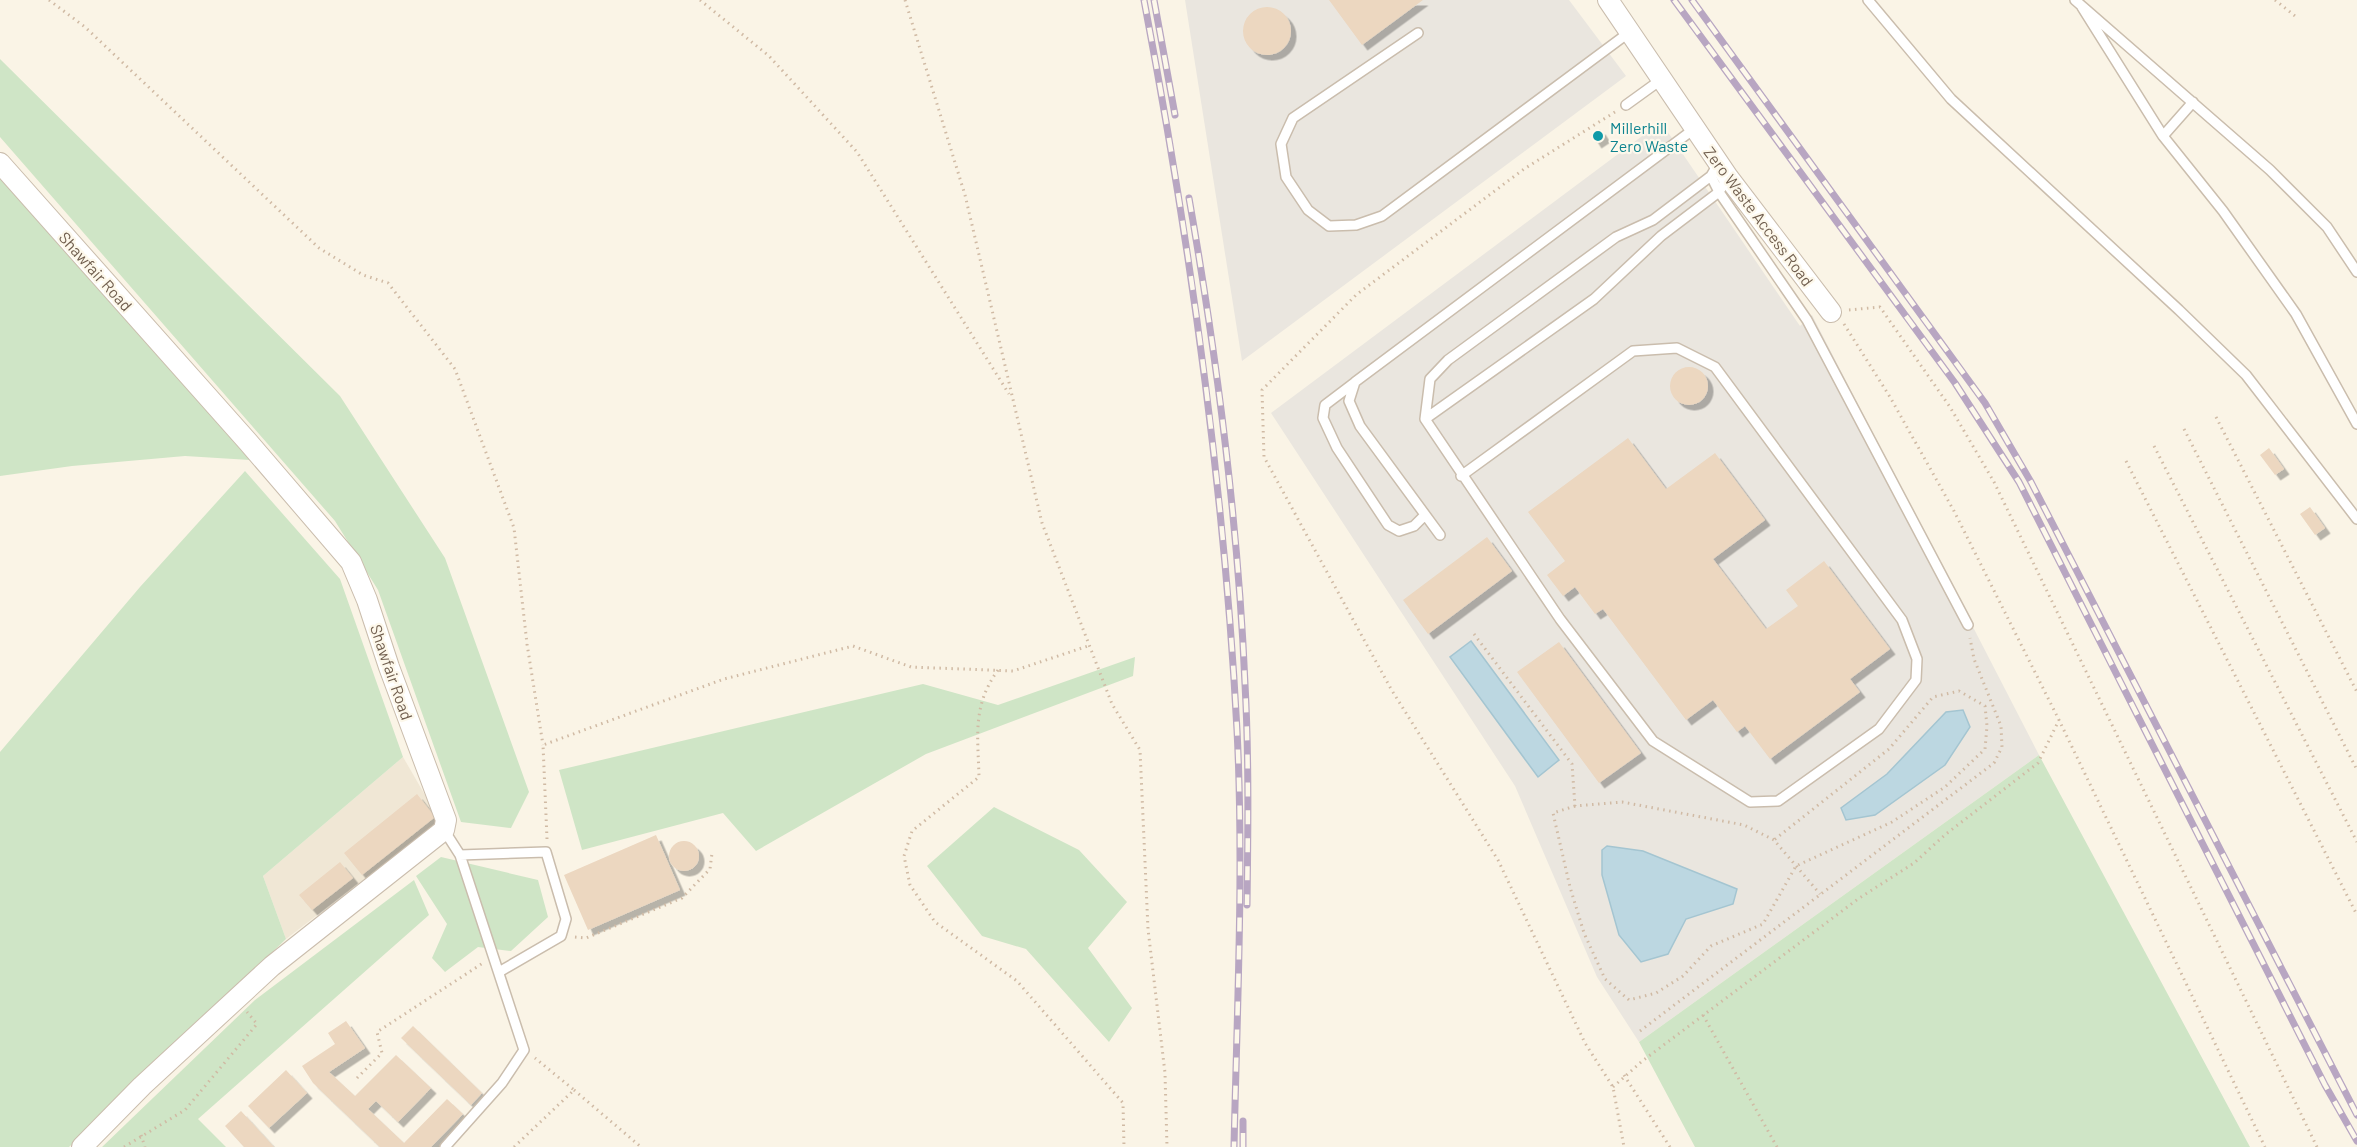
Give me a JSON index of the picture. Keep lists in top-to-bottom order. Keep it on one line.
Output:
{"streets":{"street":["Zero Waste Access Road","Shawfair Road"]},"places":["Millerhill Zero Waste"]}
